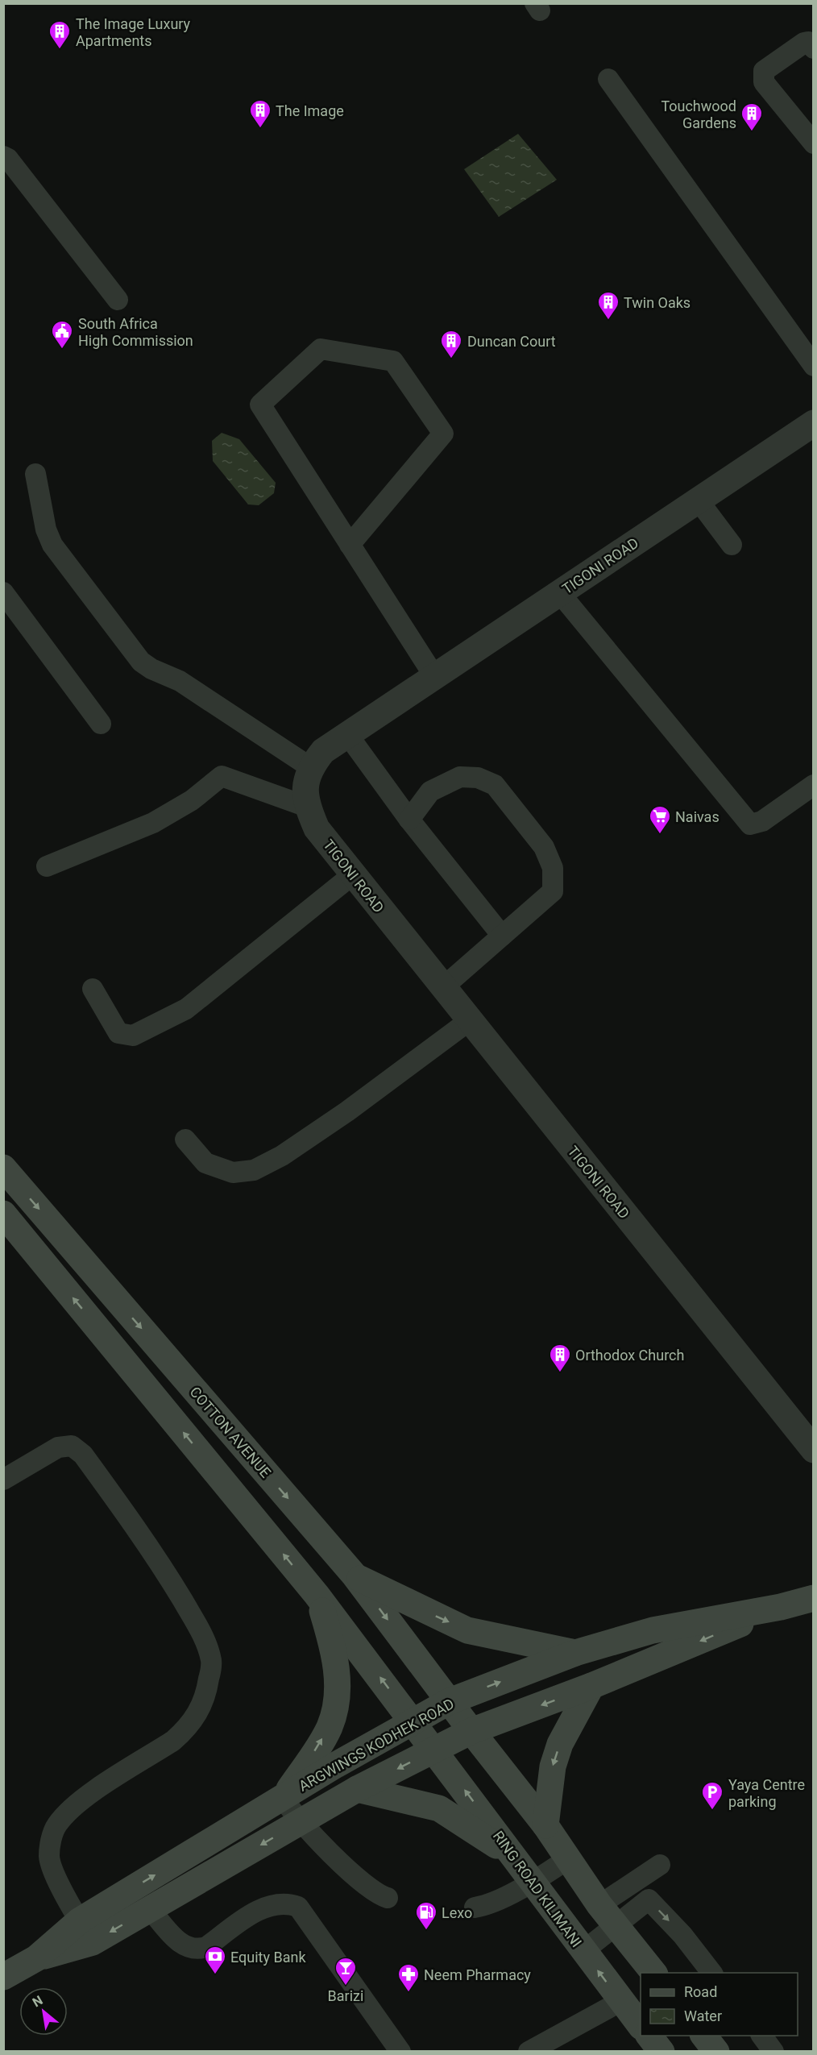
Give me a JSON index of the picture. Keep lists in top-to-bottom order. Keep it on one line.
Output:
{"streets":{"main road":["COTTON AVENUE","ARGWINGS KODHEK ROAD","RING ROAD KILIMANI"],"street":["TIGONI ROAD"]},"crossings":[["COTTON AVENUE","ARGWINGS KODHEK ROAD"],["ARGWINGS KODHEK ROAD","RING ROAD KILIMANI"]],"places":{"building":["The Image Luxury Apartments","The Image","Touchwood Gardens","Twin Oaks","Duncan Court","Orthodox Church"],"public building":["South Africa High Commission"],"supermarket":["Naivas"],"parking":["Yaya Centre parking"],"fuel station":["Lexo"],"bank":["Equity Bank"],"bar":["Barizi"],"pharmacy":["Neem Pharmacy"]},"legend":["Road","Water"],"north":"top left"}
